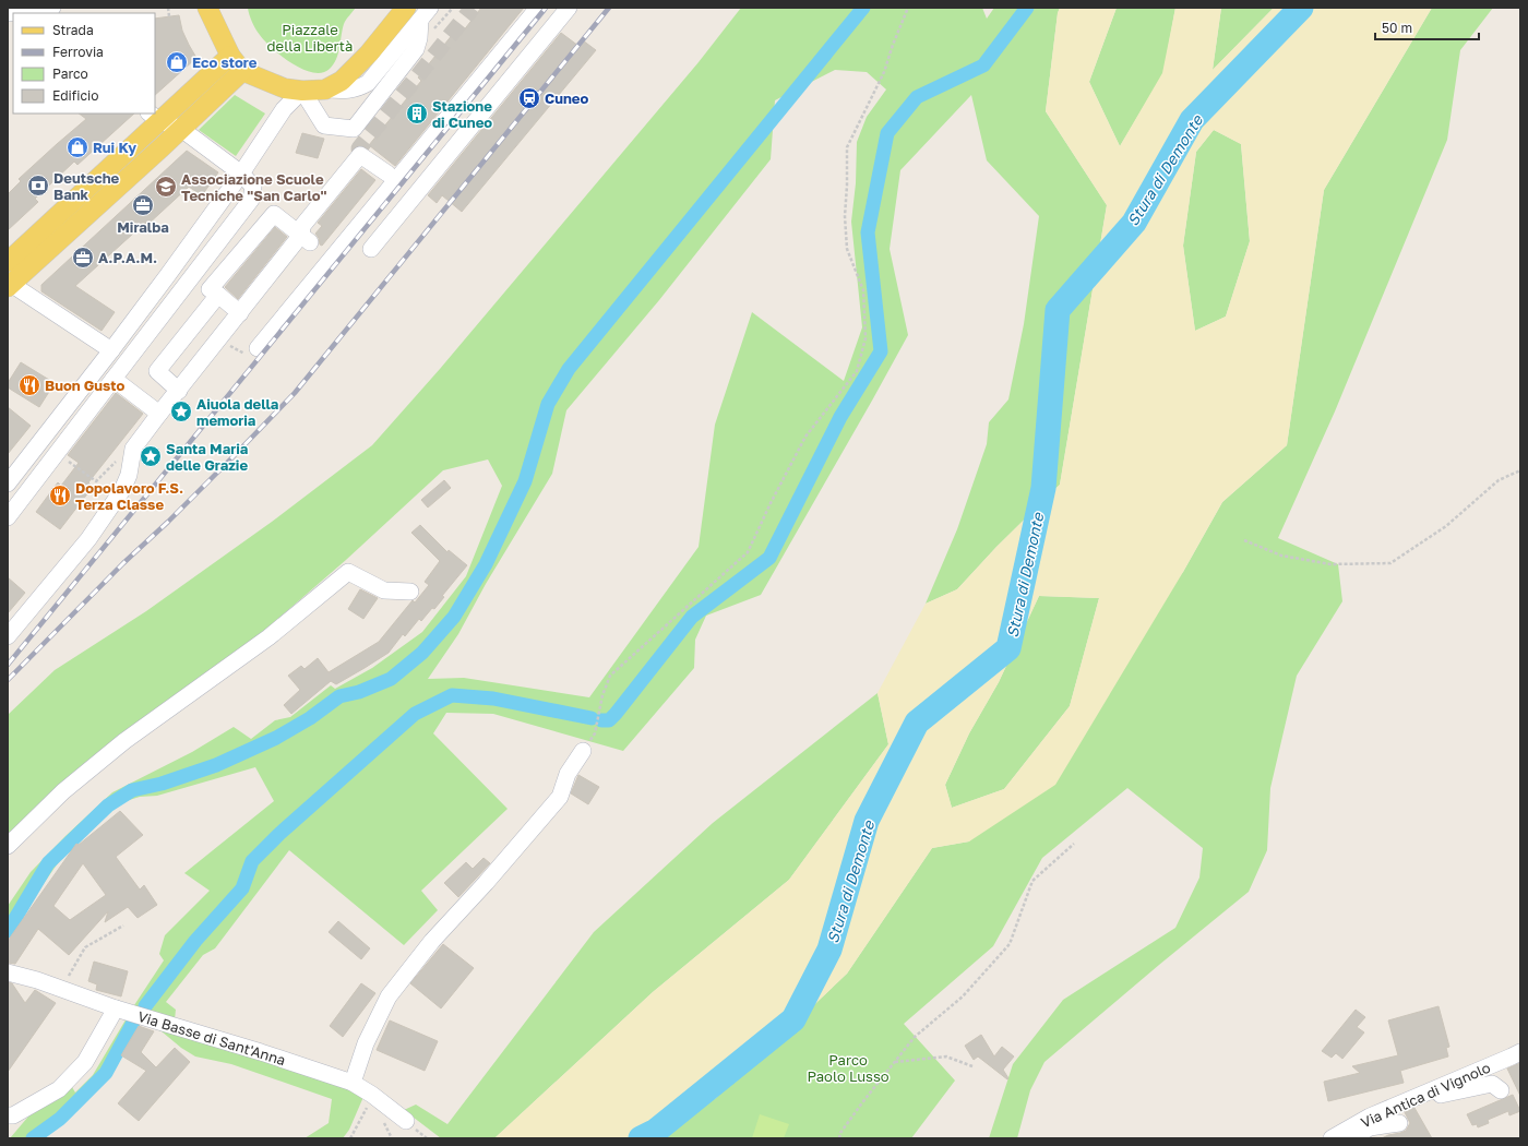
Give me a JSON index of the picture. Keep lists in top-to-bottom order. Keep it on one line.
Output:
{"streets":{"street":["Via Basse di Sant'Anna","Via Antica di Vignolo"]},"water":["Stura di Demonte"],"parks":["Piazzale della Libertà","Parco Paolo Lusso"],"places":{"shop":["Eco store","Rui Ky"],"station":["Cuneo"],"building":["Stazione di Cuneo"],"bank":["Deutsche Bank"],"school or university":["Associazione Scuole Tecniche \"San Carlo\""],"office":["Miralba","A.P.A.M."],"restaurant":["Buon Gusto","Dopolavoro F.S. Terza Classe"],"place":["Aiuola della memoria","Santa Maria delle Grazie"]},"legend":["Strada","Ferrovia","Parco","Edificio"],"scale_bar":"50 m"}
